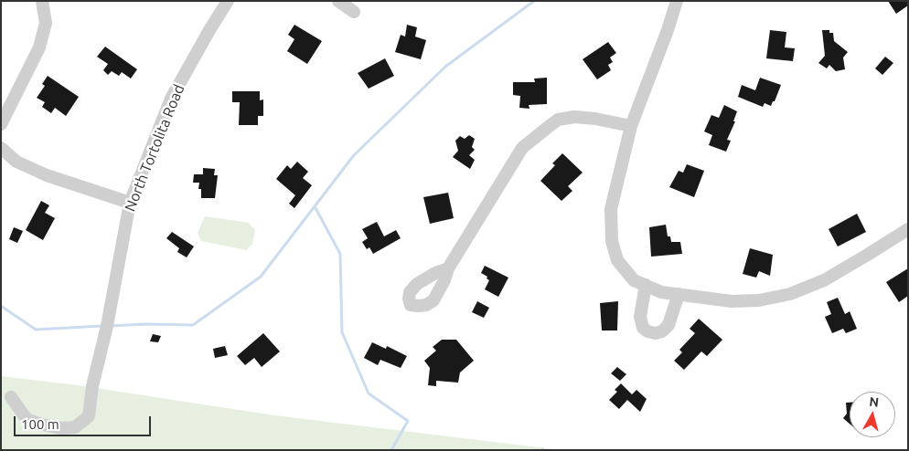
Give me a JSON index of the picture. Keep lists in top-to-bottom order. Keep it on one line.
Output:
{"streets":{"street":["North Tortolita Road"]},"scale_bar":"100 m","north":"top"}
